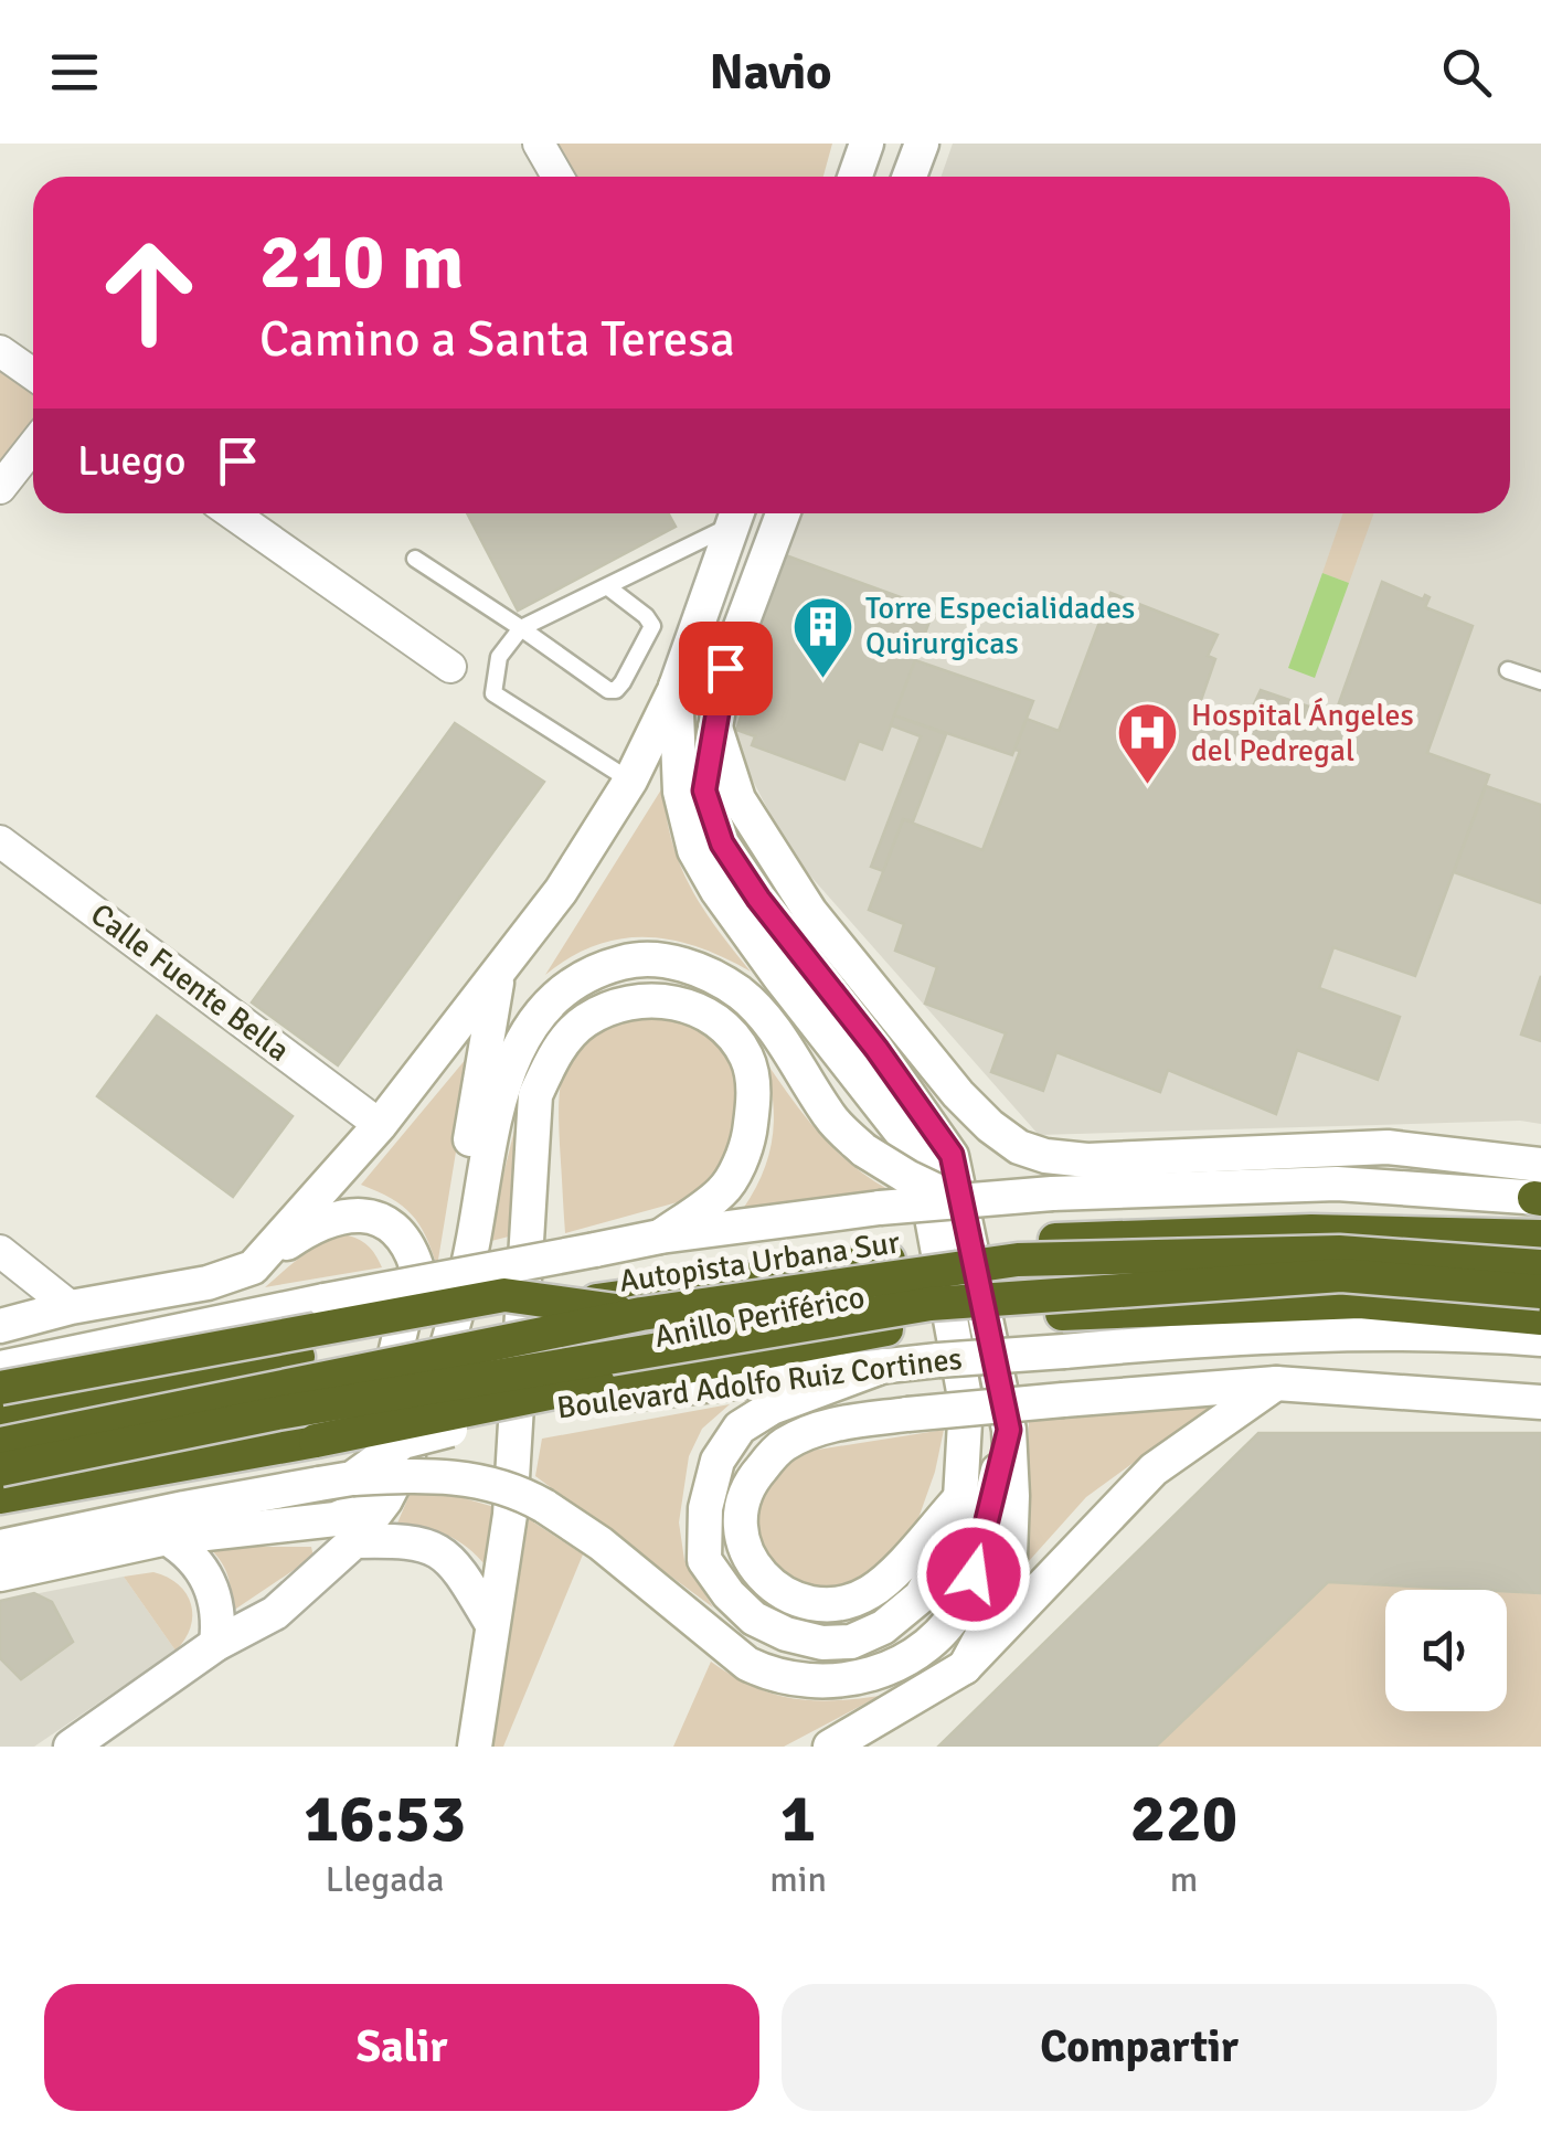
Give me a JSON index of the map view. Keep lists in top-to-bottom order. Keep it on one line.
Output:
{"streets":{"highway":["Autopista Urbana Sur","Anillo Periférico"],"main road":["Boulevard Adolfo Ruiz Cortines"],"street":["Calle Fuente Bella"]},"crossings":[["Anillo Periférico","Boulevard Adolfo Ruiz Cortines"]],"places":{"building":["Torre Especialidades Quirurgicas"],"hospital":["Hospital Ángeles del Pedregal"]},"page":{"header":"Navio","turn":["210 m","Camino a Santa Teresa"],"then":"Luego","eta":["16:53","Llegada","1","min","220","m"],"buttons":["Salir","Compartir"]}}
